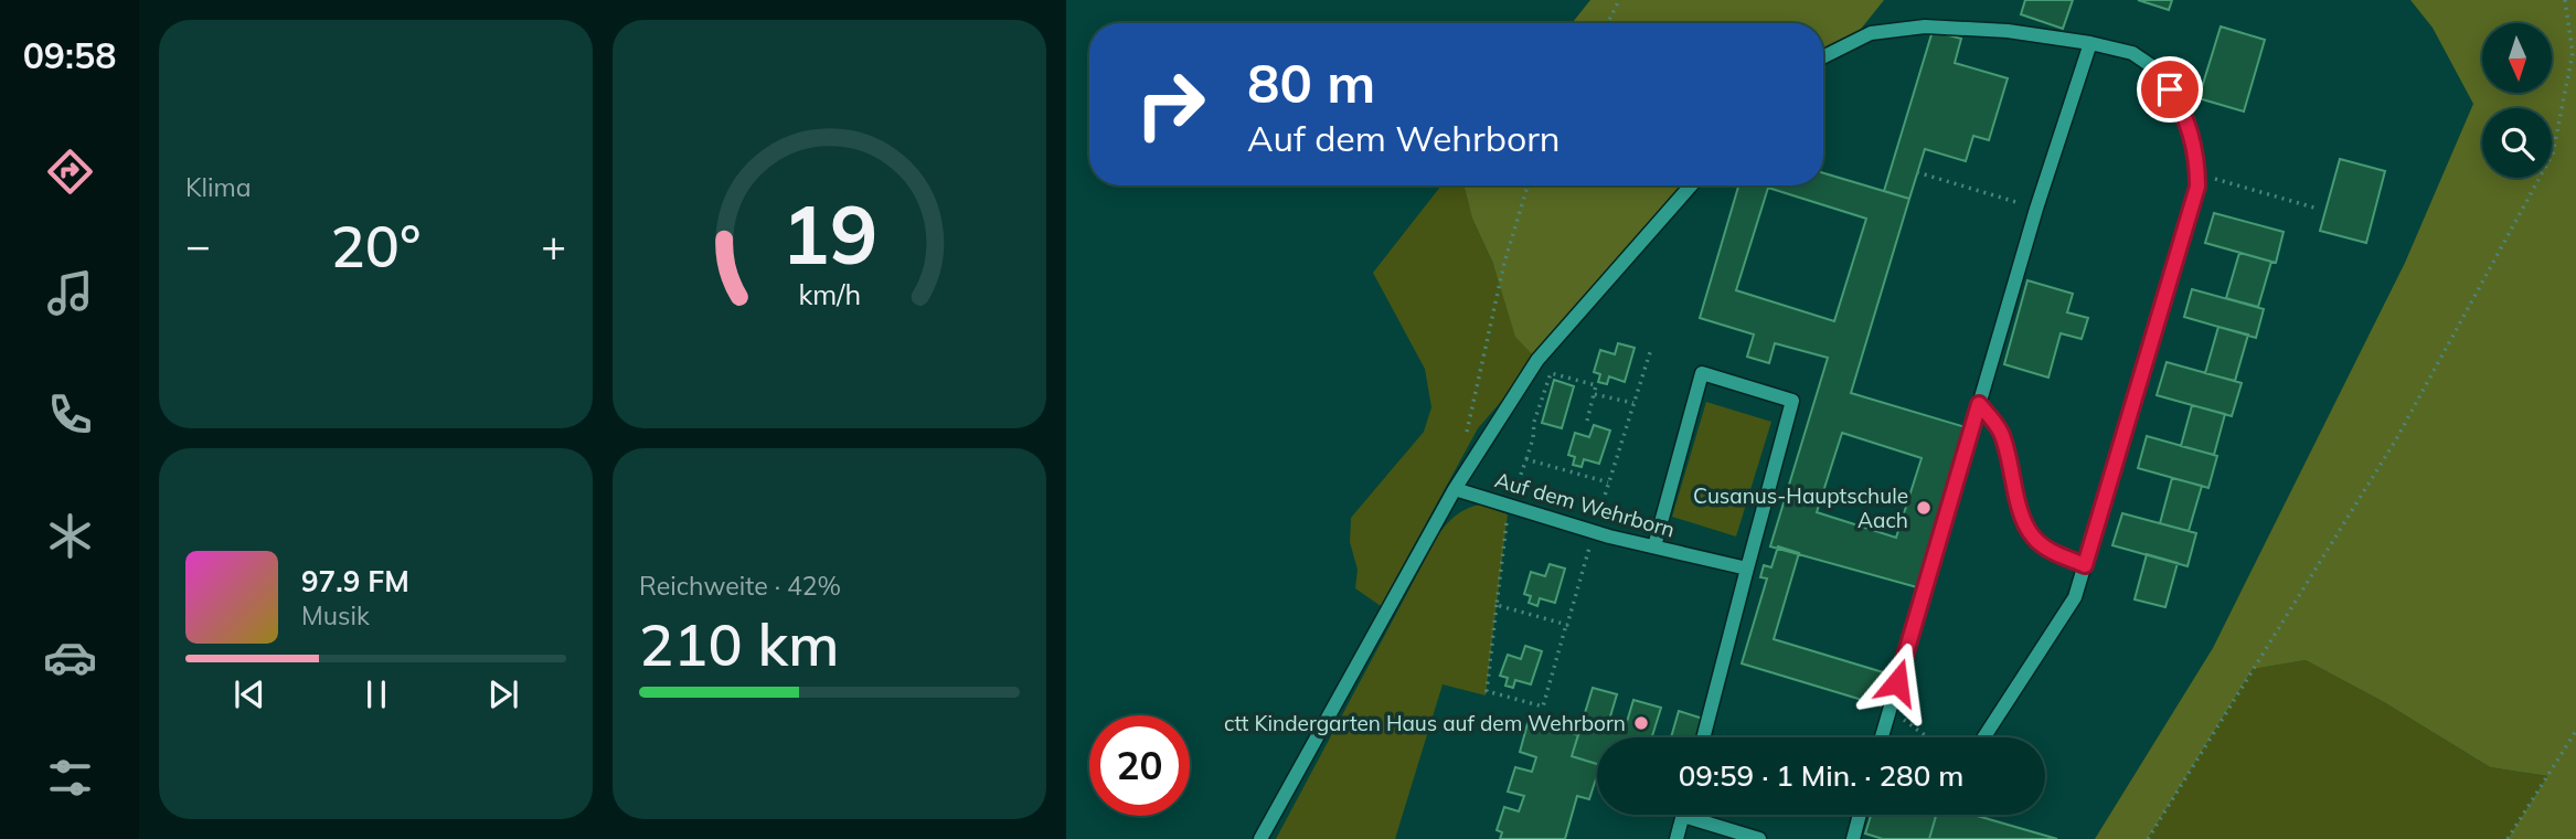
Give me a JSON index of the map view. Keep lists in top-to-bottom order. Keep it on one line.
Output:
{"streets":{"street":["Auf dem Wehrborn"]},"places":["Cusanus-Hauptschule Aach","ctt Kindergarten Haus auf dem Wehrborn"],"north":"bottom","page":{"tabs":"09:58","tile":["Klima",["Reichweite · 42%","210 km"]],"turn":["80 m","Auf dem Wehrborn"],"heat":["−","20°","+"],"song":["97.9 FM","Musik"],"limit":"20","trip":"09:59 · 1 Min. · 280 m","gauge":["19","km/h"]}}
